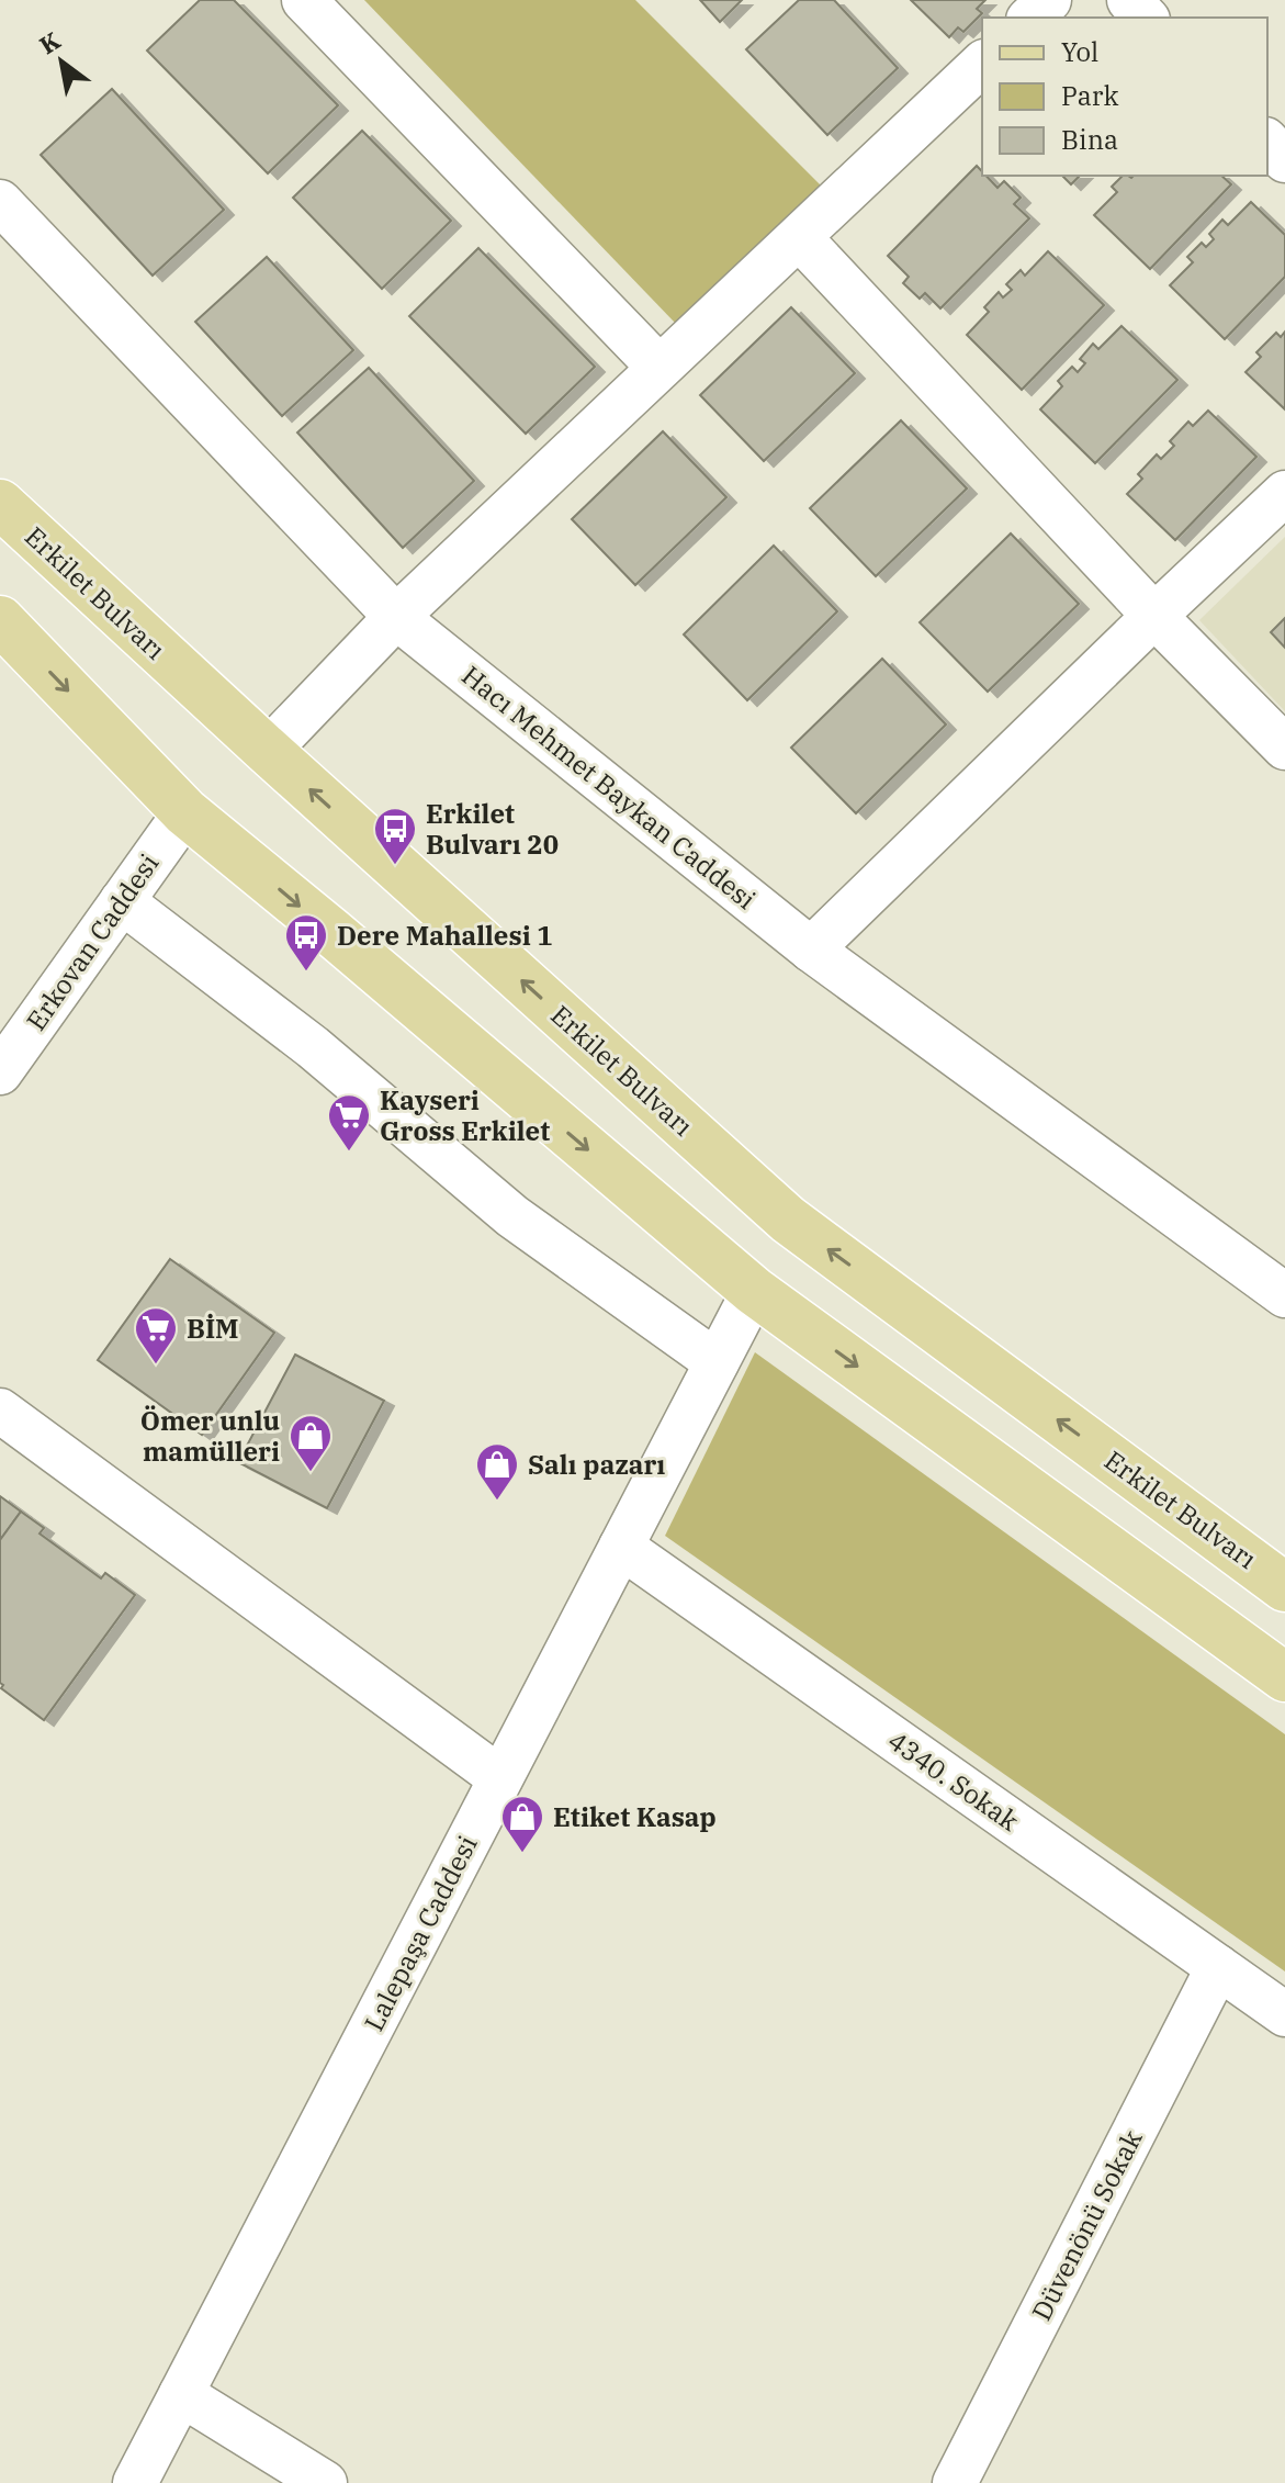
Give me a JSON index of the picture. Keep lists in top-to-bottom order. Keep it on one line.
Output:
{"streets":{"main road":["Erkilet Bulvarı"],"street":["Hacı Mehmet Baykan Caddesi","Erkovan Caddesi","4340. Sokak","Lalepaşa Caddesi","Düvenönü Sokak"]},"crossings":[["4340. Sokak","Lalepaşa Caddesi"],["4340. Sokak","Düvenönü Sokak"]],"places":{"bus stop":["Erkilet Bulvarı 20","Dere Mahallesi 1"],"supermarket":["Kayseri Gross Erkilet","BİM"],"shop":["Ömer unlu mamülleri","Salı pazarı","Etiket Kasap"]},"legend":["Yol","Park","Bina"],"north":"top left"}
